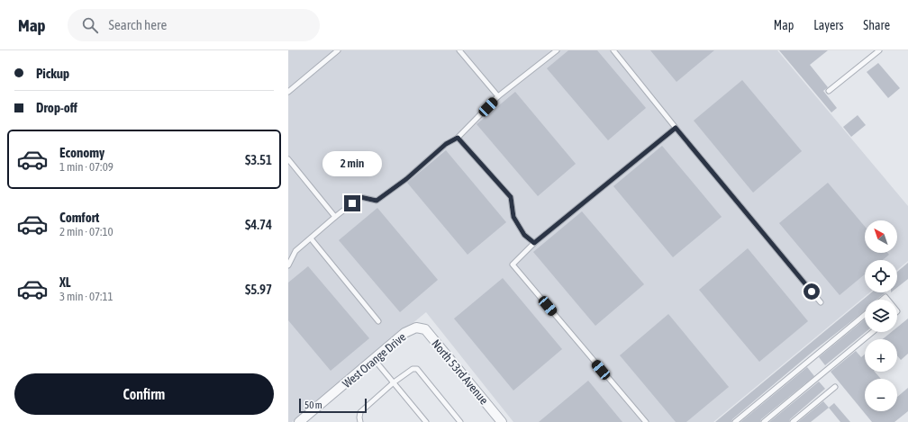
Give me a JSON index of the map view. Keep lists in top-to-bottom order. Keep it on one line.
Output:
{"streets":{"street":["West Orange Drive","North 53rd Avenue"]},"crossings":[["West Orange Drive","North 53rd Avenue"]],"scale_bar":"50 m","north":"top left","page":{"header":"Map","search":"Search here","nav":["Map","Layers","Share"],"banner":["Pickup","Drop-off"],"list":[{"name":"Economy","note":"1 min · 07:09","value":"$3.51"},{"name":"Comfort","note":"2 min · 07:10","value":"$4.74"},{"name":"XL","note":"3 min · 07:11","value":"$5.97"}],"bubble":"2 min","map_buttons":["+","−"],"buttons":"Confirm","scale":"50 m"}}
